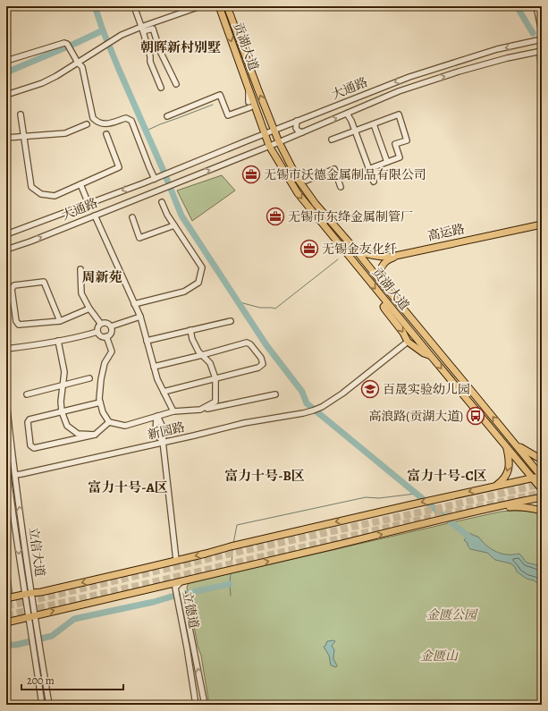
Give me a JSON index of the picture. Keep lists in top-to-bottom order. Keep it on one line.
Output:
{"streets":{"main road":["贡湖大道","高运路"],"street":["大通路","新园路","立信大道","立德道"]},"crossings":[["贡湖大道","大通路"],["贡湖大道","高运路"],["新园路","立信大道"]],"districts":["朝晖新村别墅","周新苑","富力十号-B区","富力十号-C区","富力十号-A区"],"parks":["金匮公园","金匮山"],"places":{"office":["无锡市沃德金属制品有限公司","无锡市东绛金属制管厂","无锡金友化纤"],"school or university":["百晟实验幼儿园"],"bus stop":["高浪路(贡湖大道)"]},"scale_bar":"200 m"}
